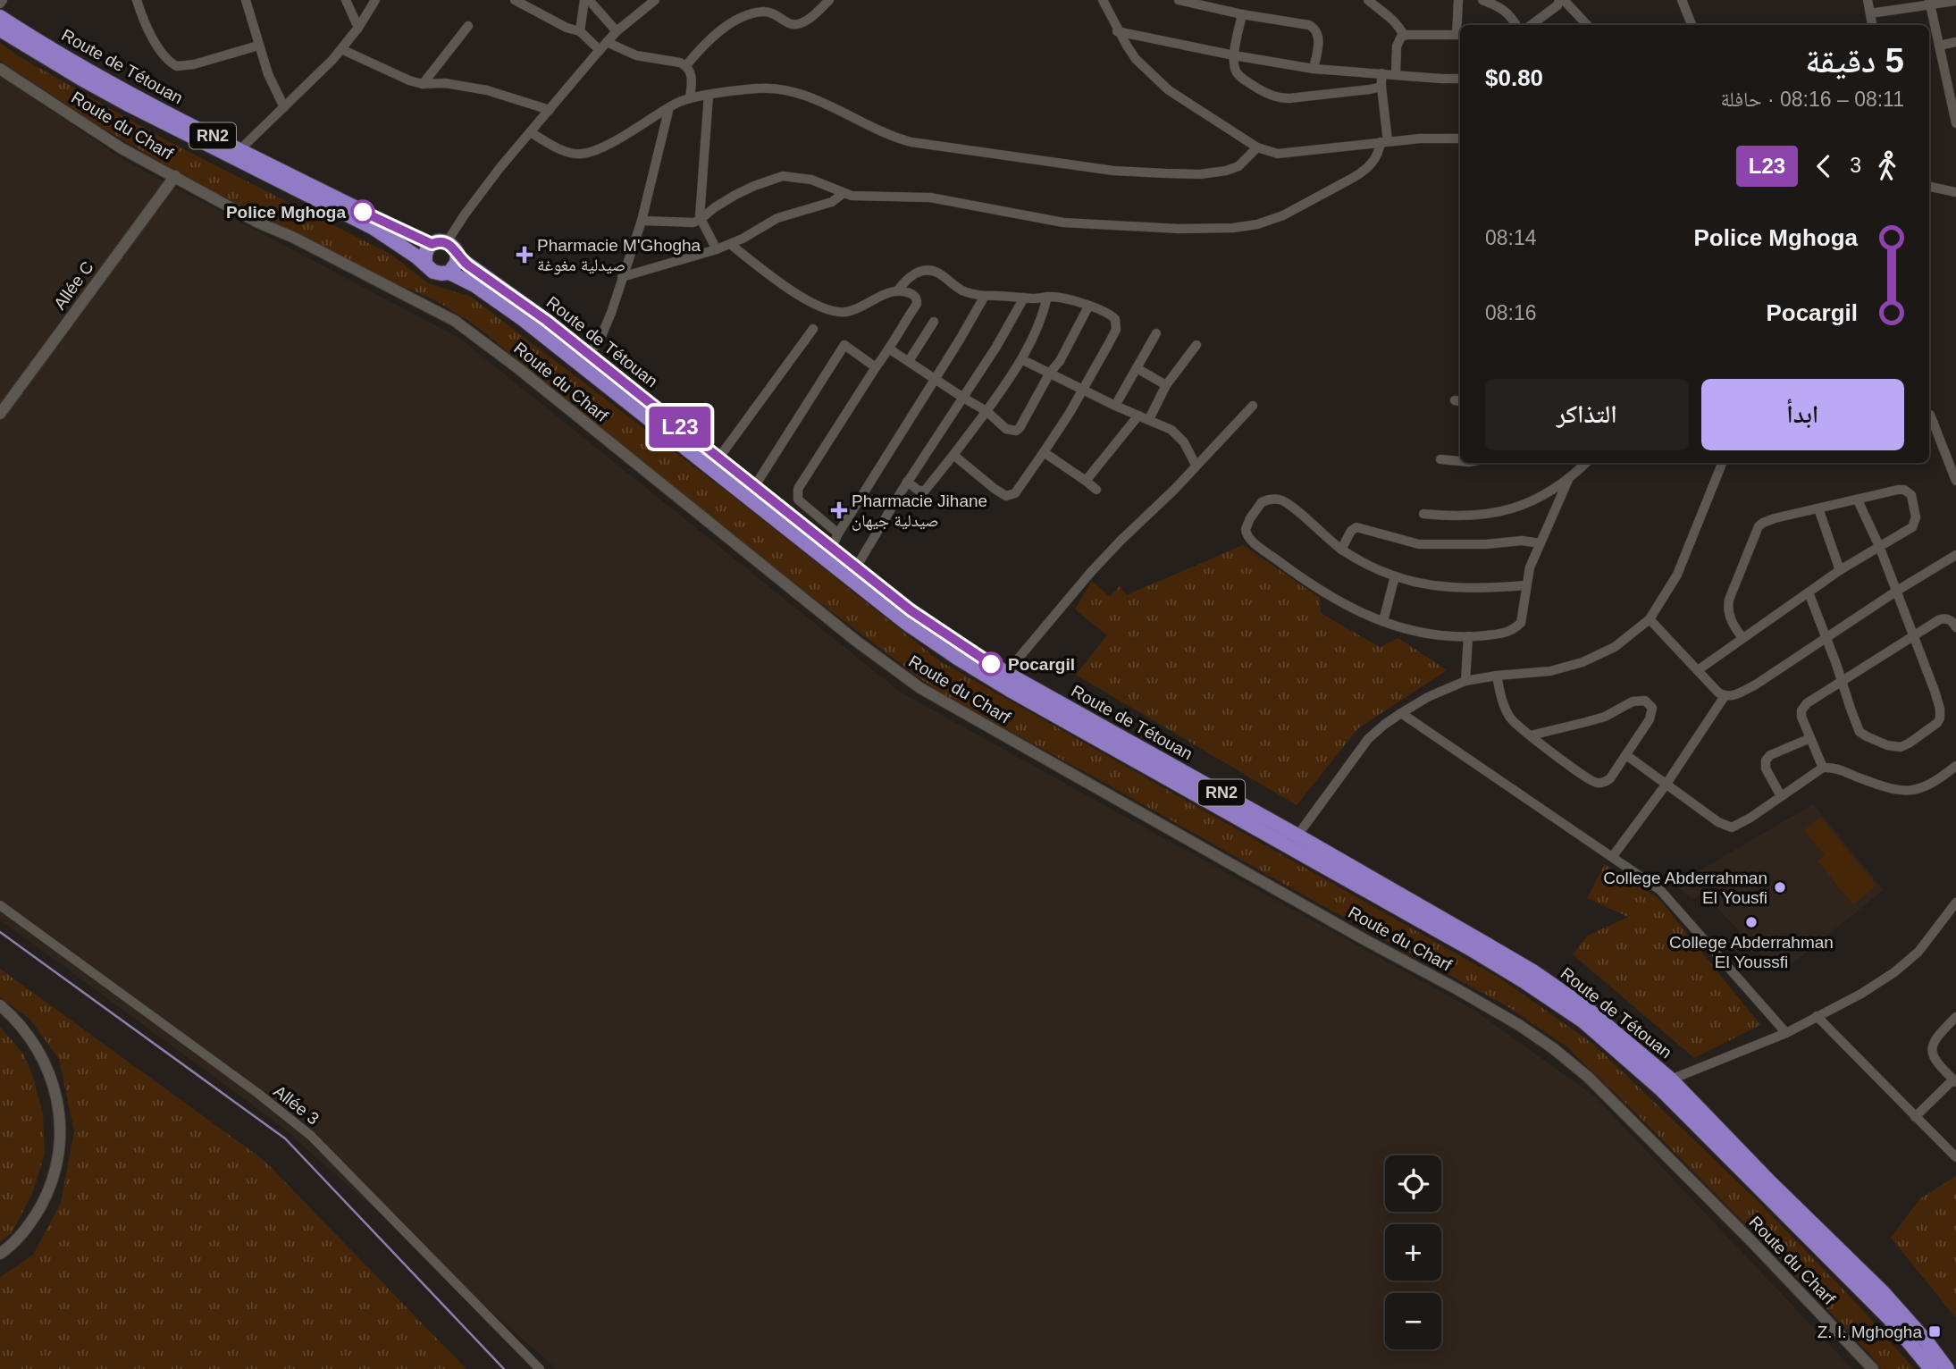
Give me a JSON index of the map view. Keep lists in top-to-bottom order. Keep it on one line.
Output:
{"streets":{"highway":["Route de Tétouan","RN2"],"street":["Route du Charf","Allée C","Allée 3"]},"crossings":[["Route de Tétouan","RN2"],["Route du Charf","Allée C"]],"places":{"other":["Police Mghoga","Pocargil","College Abderrahman El Yousfi","College Abderrahman El Youssfi"],"health":["Pharmacie M'Ghogha صيدلية مغوغة","Pharmacie Jihane صيدلية جيهان"],"transit":["Z. I. Mghogha"]},"lines":["bus line L23"],"page":{"on_map":"L23","heading":["5 دقيقة","08:11 – 08:16 · حافلة","$0.80"],"legs":["3","L23"],"list":[{"name":"Police Mghoga","value":"08:14"},{"name":"Pocargil","value":"08:16"}],"buttons":["ابدأ","التذاكر"],"map_buttons":["+","−"]}}
